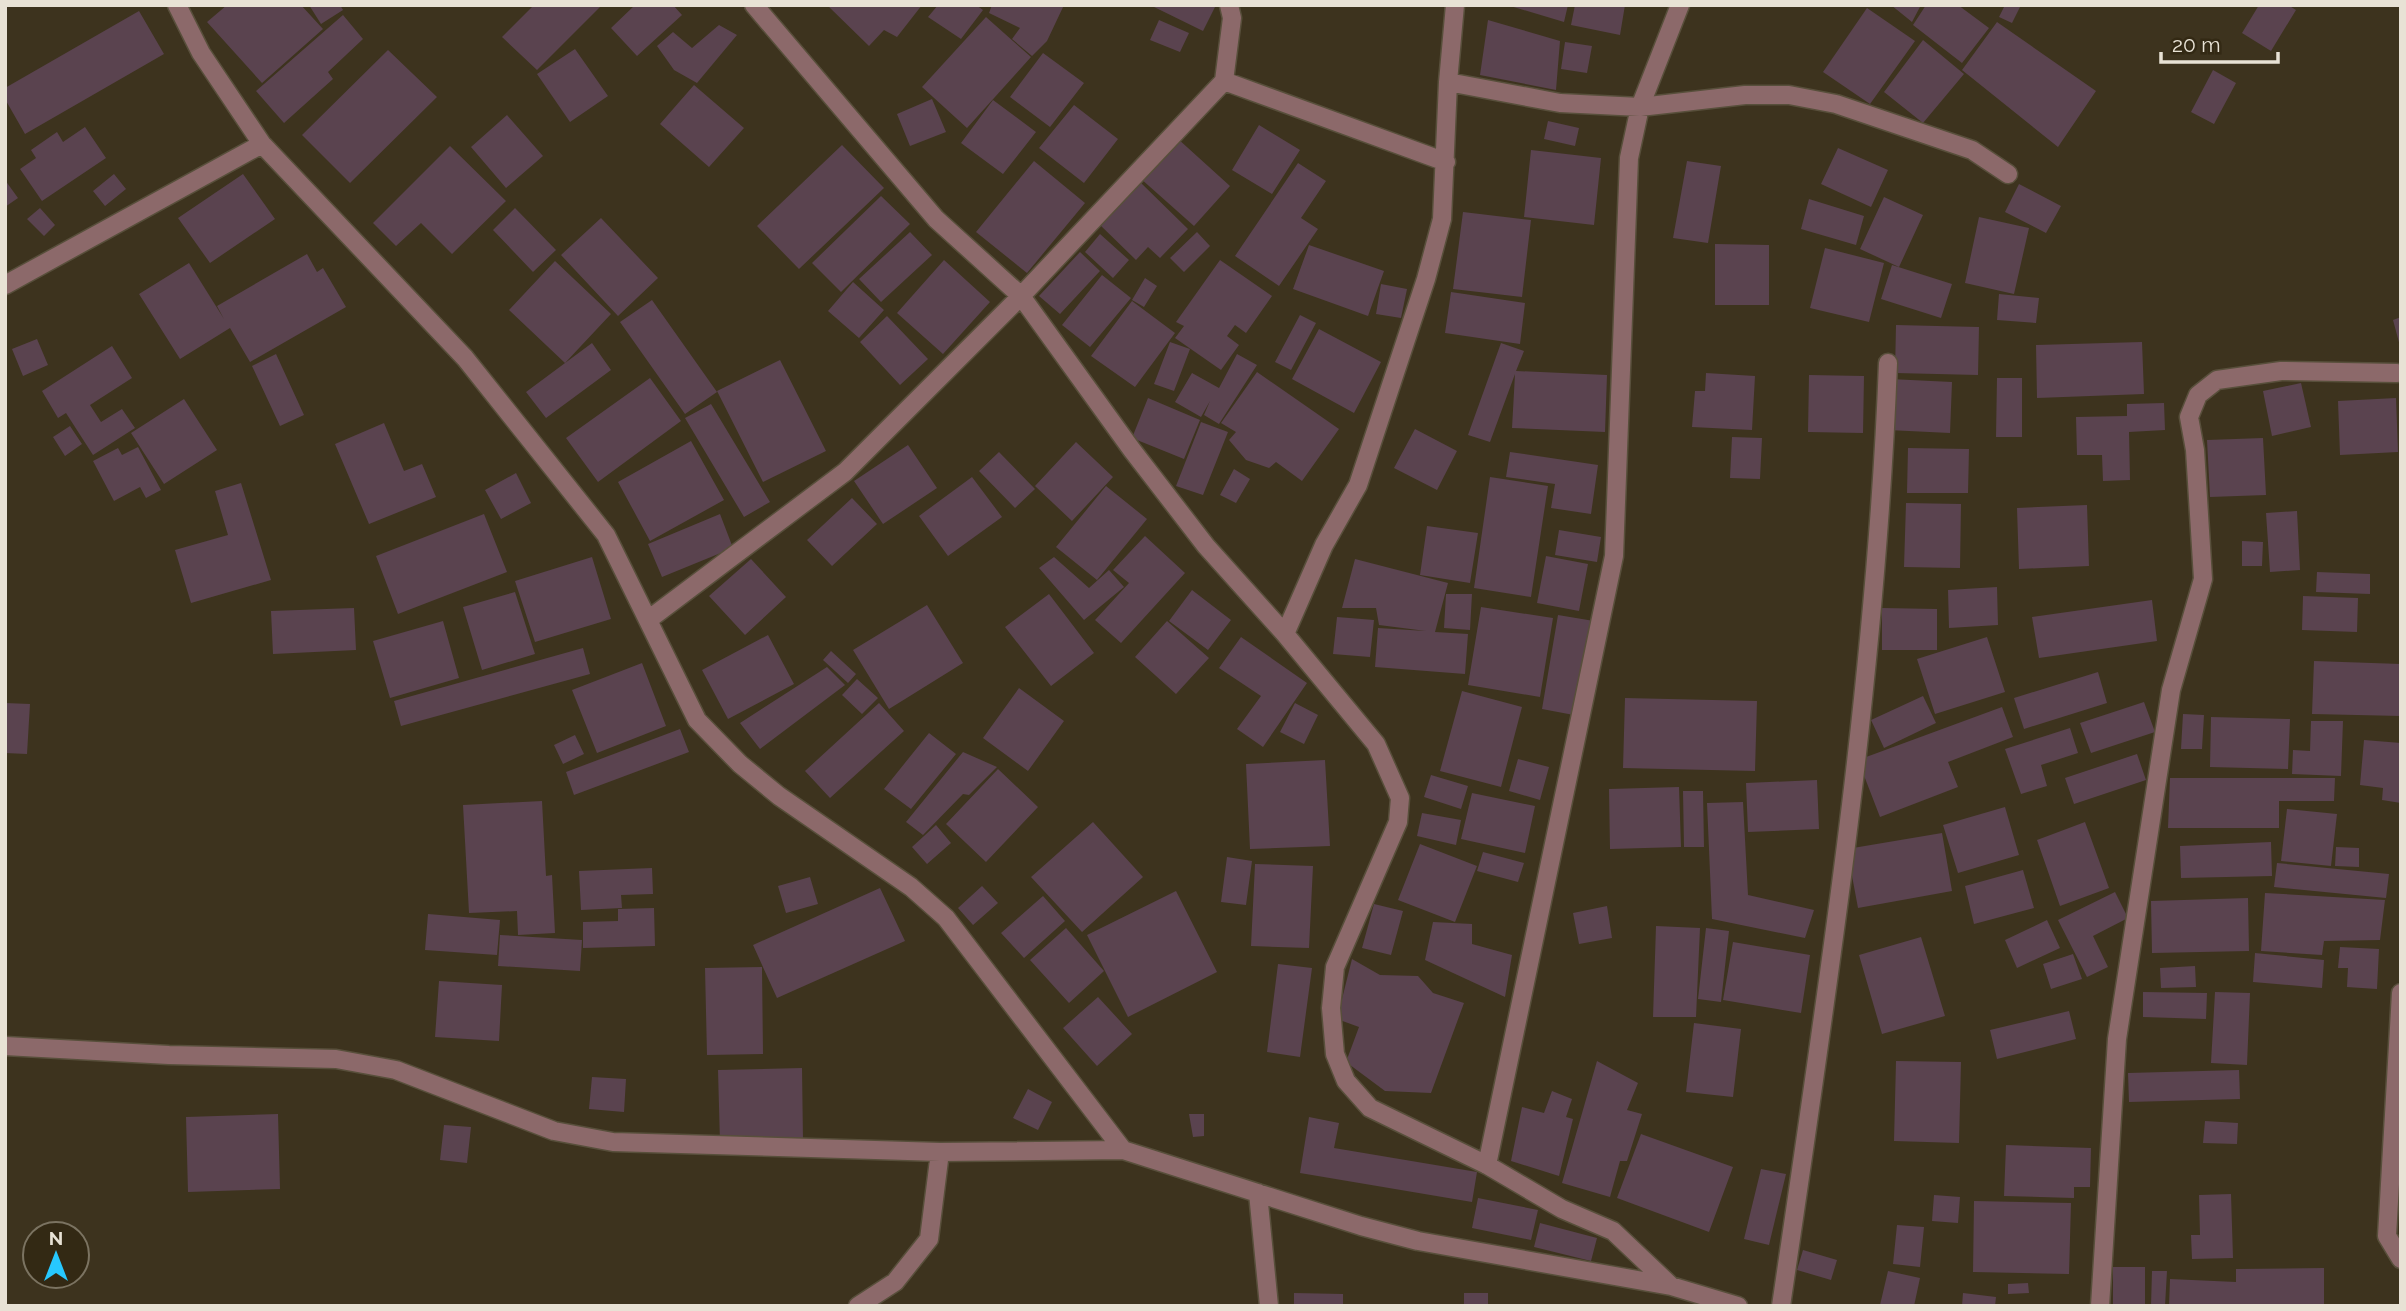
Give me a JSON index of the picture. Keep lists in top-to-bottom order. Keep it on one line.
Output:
{"scale_bar":"20 m","north":"top"}
